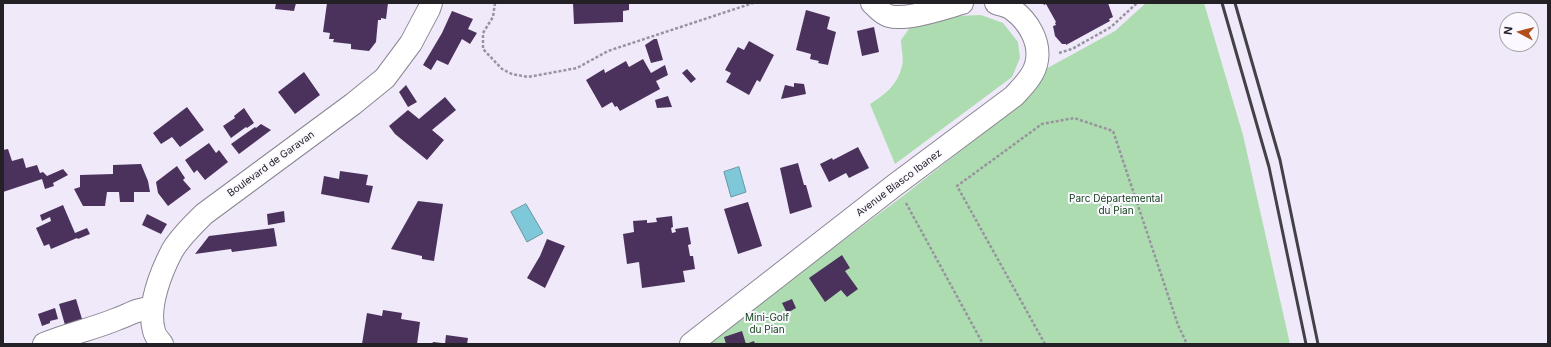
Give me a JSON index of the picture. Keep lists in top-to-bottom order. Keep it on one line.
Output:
{"streets":{"street":["Boulevard de Garavan","Avenue Blasco Ibanez"]},"parks":["Parc Départemental du Pian","Mini-Golf du Pian"],"north":"left"}
